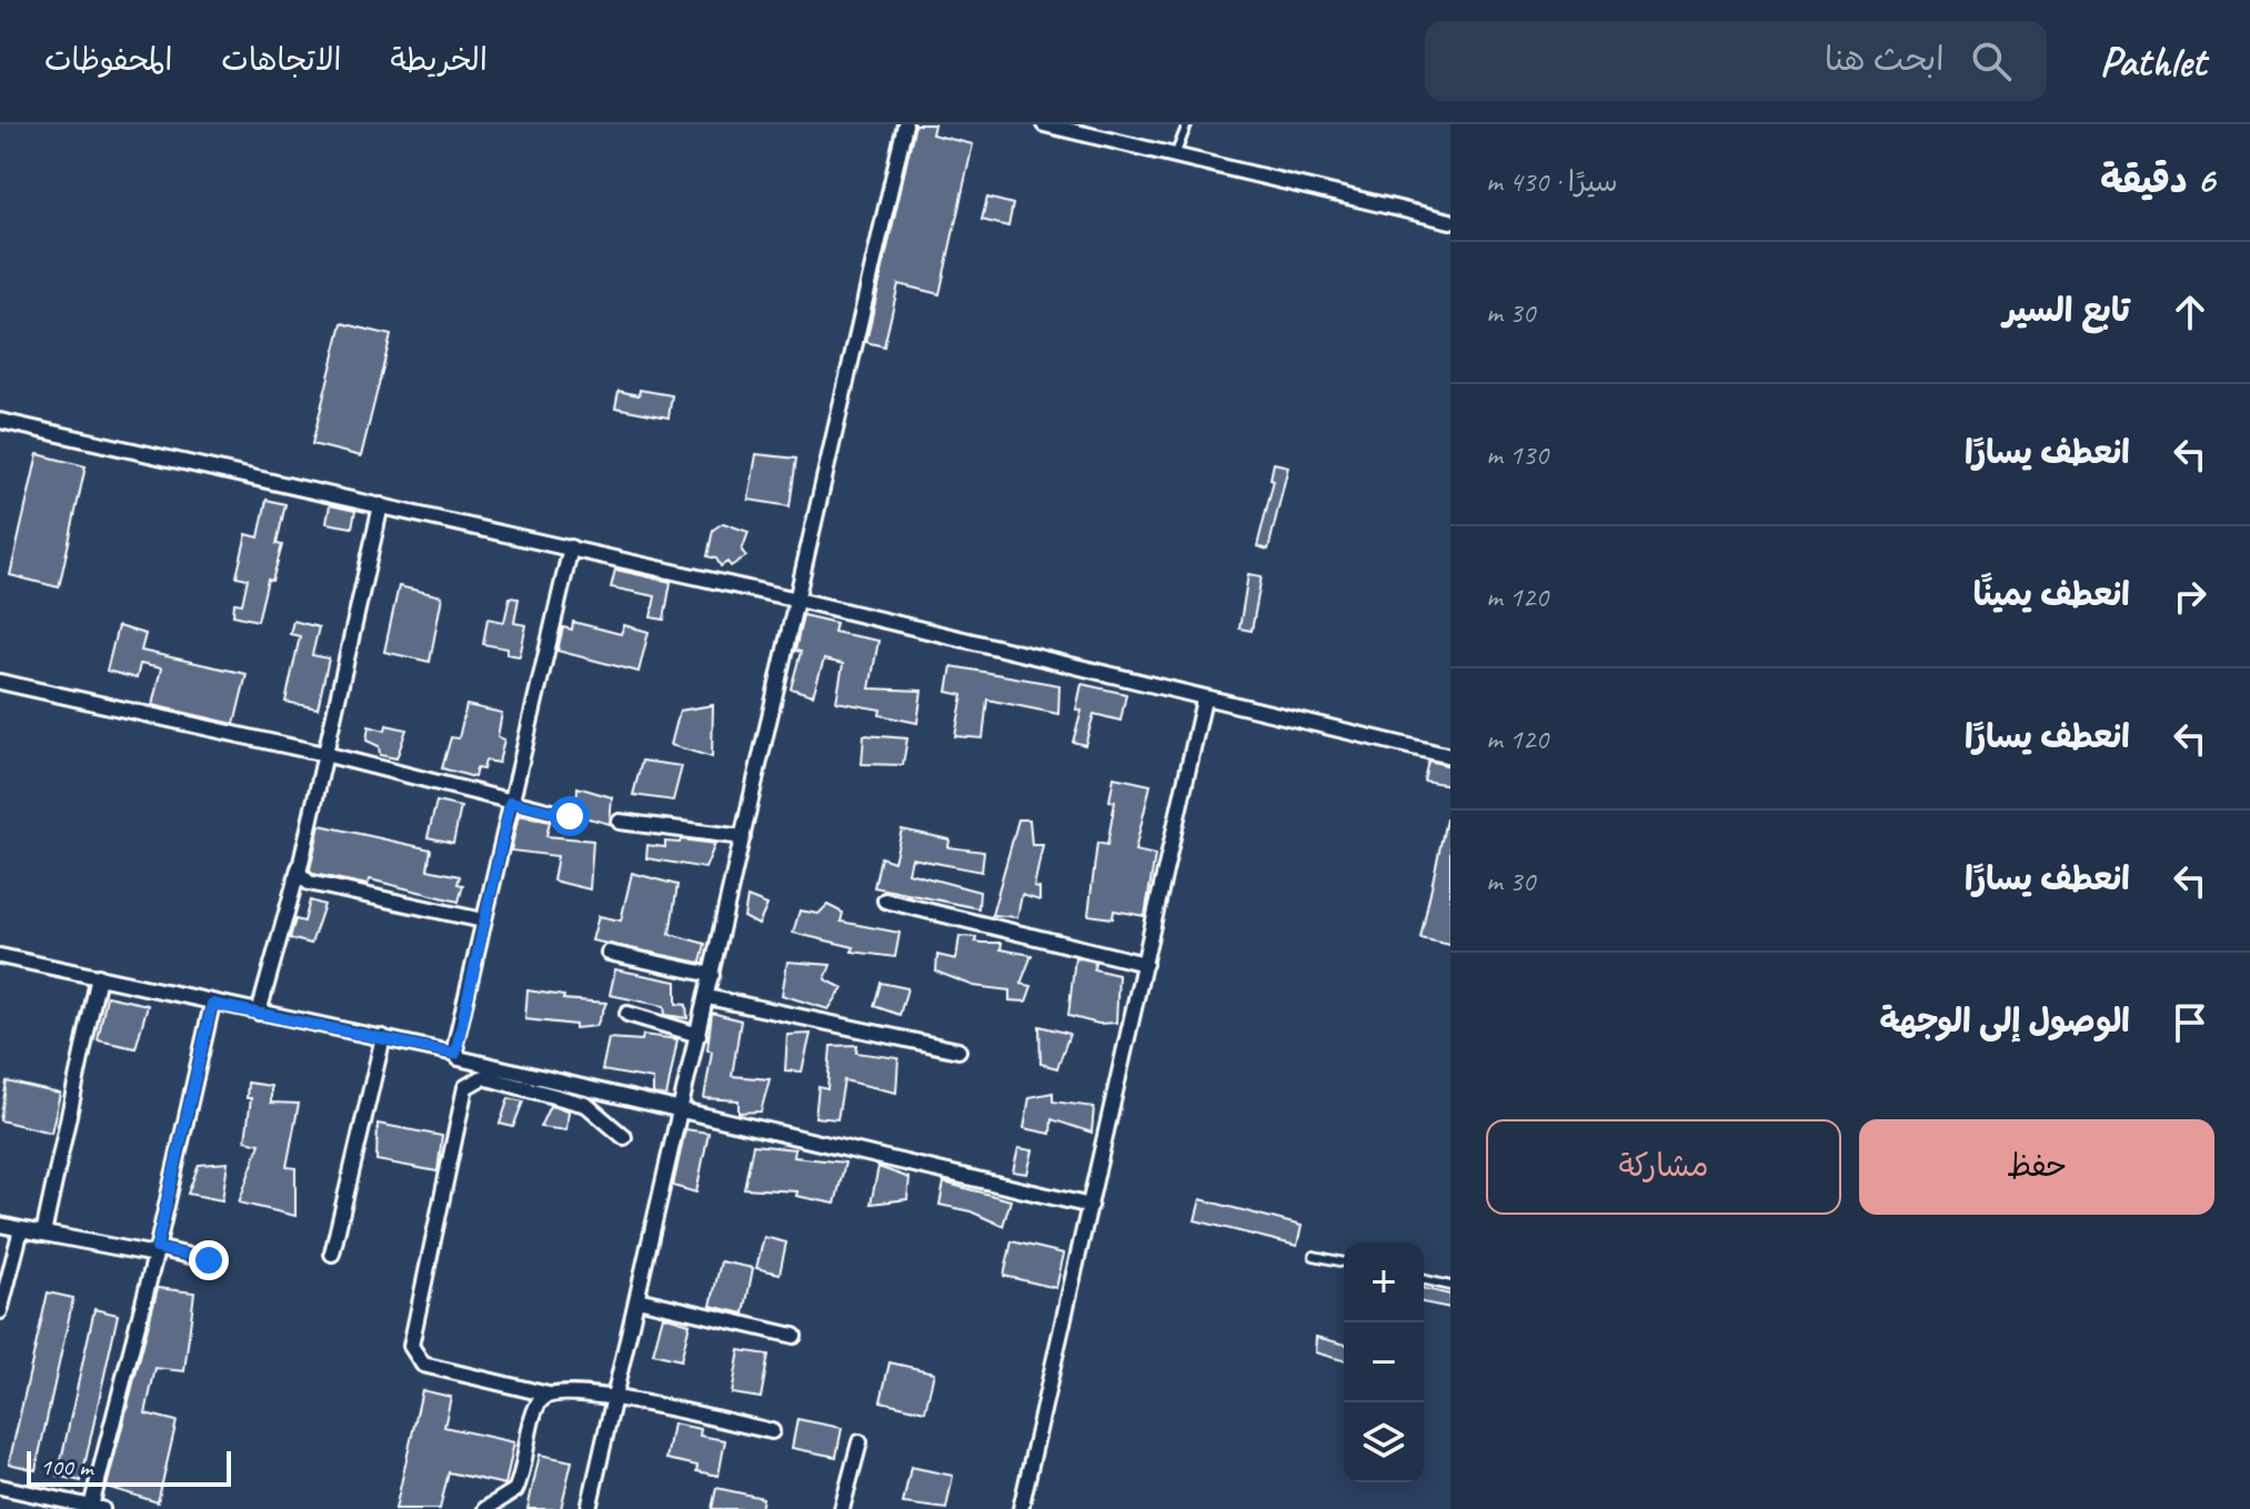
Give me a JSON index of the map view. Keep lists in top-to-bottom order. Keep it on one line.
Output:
{"scale_bar":"100 m","page":{"header":"Pathlet","search":"ابحث هنا","nav":["الخريطة","الاتجاهات","المحفوظات"],"heading":["6 دقيقة","سيرًا · 430 m"],"list":[["تابع السير","30 m"],["انعطف يسارًا","130 m"],["انعطف يمينًا","120 m"],["انعطف يسارًا","120 m"],["انعطف يسارًا","30 m"],"الوصول إلى الوجهة"],"buttons":["حفظ","مشاركة"],"map_buttons":["+","−"],"scale":"100 m"}}
